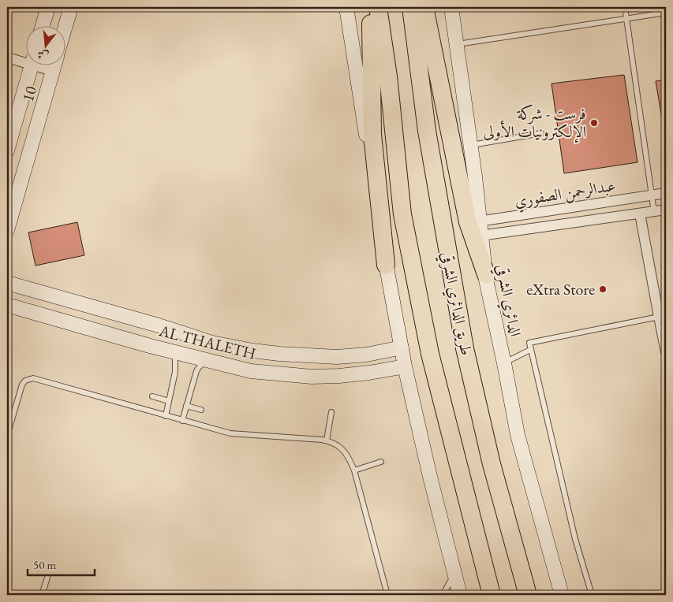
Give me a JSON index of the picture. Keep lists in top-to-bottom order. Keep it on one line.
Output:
{"streets":{"highway":["طريق الدائري الشرقي"],"street":["10","عبدالرحمن الصفوري","الدائري الشرقي","AL THALETH"]},"places":["فرست - شركة الإلكترونيات الأولى","eXtra Store"],"scale_bar":"50 m","north":"bottom"}
